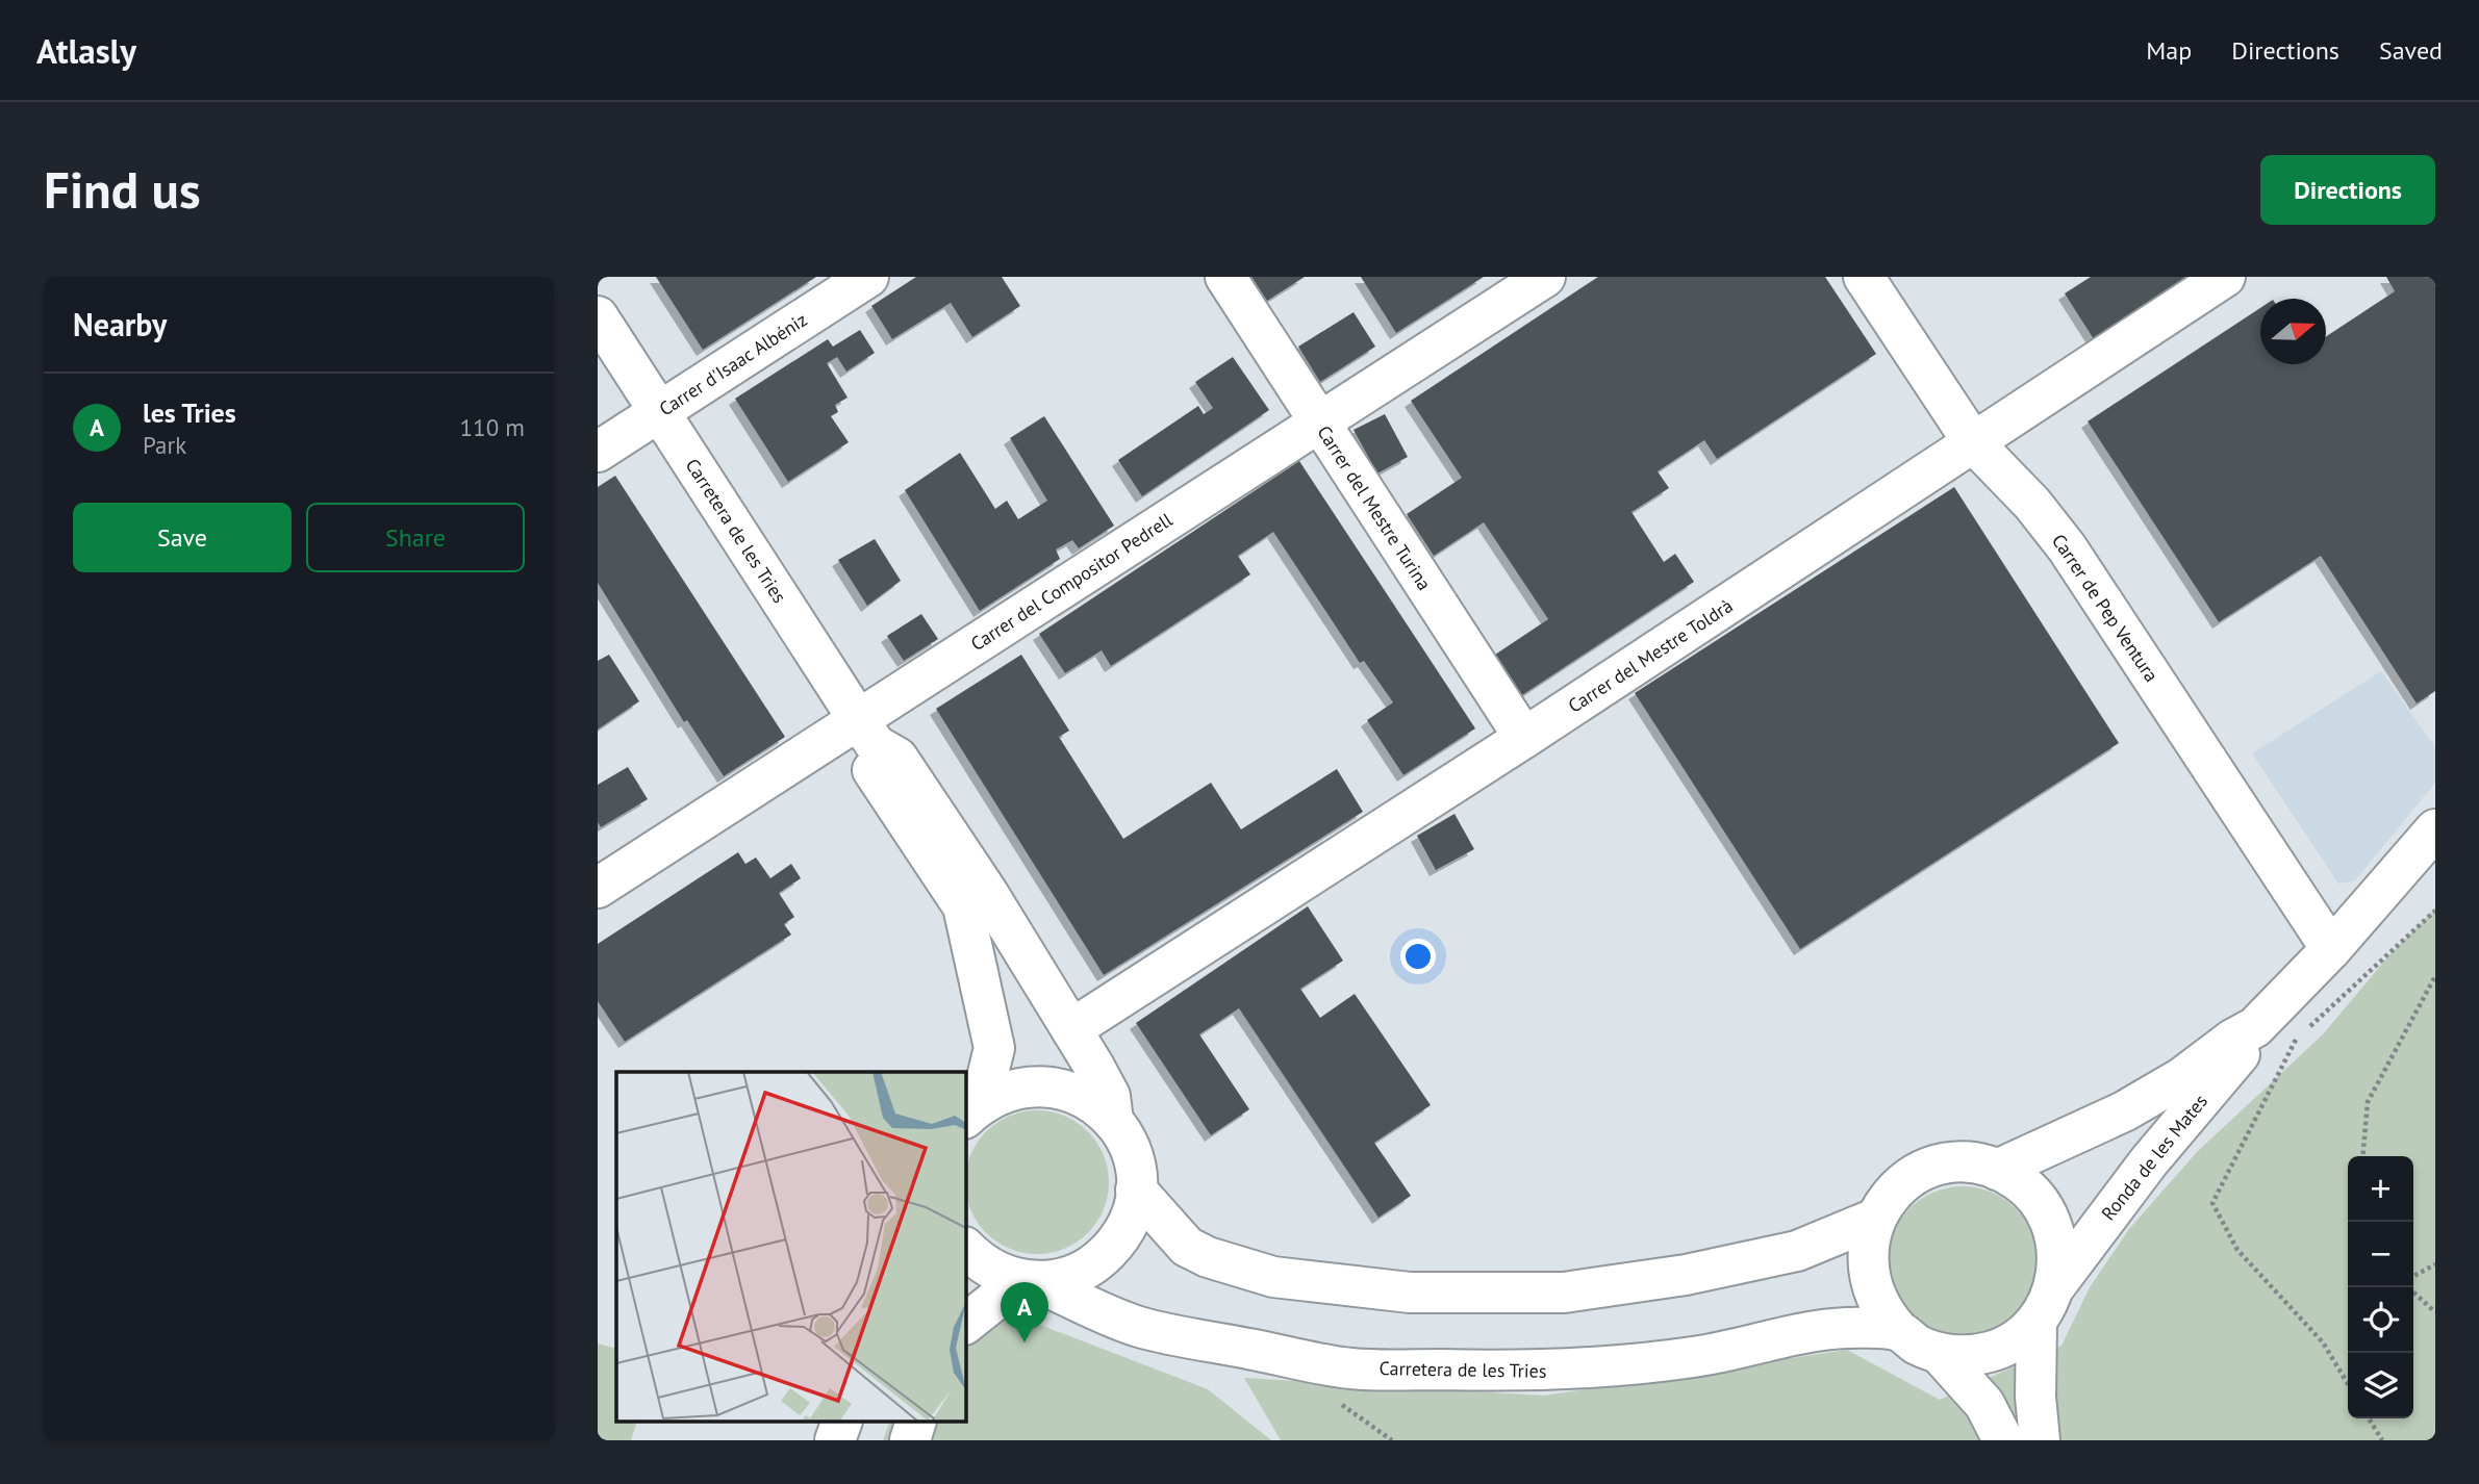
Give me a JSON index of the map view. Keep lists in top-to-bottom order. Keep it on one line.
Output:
{"streets":{"street":["Carrer d'Isaac Albéniz","Carrer del Mestre Turina","Carretera de les Tries","Carrer del Compositor Pedrell","Carrer de Pep Ventura","Carrer del Mestre Toldrà","Ronda de les Mates"]},"crossings":[["Carrer d'Isaac Albéniz","Carretera de les Tries"],["Carrer del Mestre Turina","Carrer del Compositor Pedrell"],["Carrer del Mestre Turina","Carrer del Mestre Toldrà"],["Carretera de les Tries","Carrer del Compositor Pedrell"],["Carretera de les Tries","Carrer del Mestre Toldrà"],["Carretera de les Tries","Ronda de les Mates"],["Carrer de Pep Ventura","Carrer del Mestre Toldrà"],["Carrer de Pep Ventura","Ronda de les Mates"]],"north":"right","page":{"header":"Atlasly","nav":["Map","Directions","Saved"],"buttons":["Directions",["Save","Share"]],"title":"Find us","heading":"Nearby","list":[{"mark":"A","name":"les Tries","note":"Park","value":"110 m"}],"map_buttons":["+","−"],"pins":"A"}}
